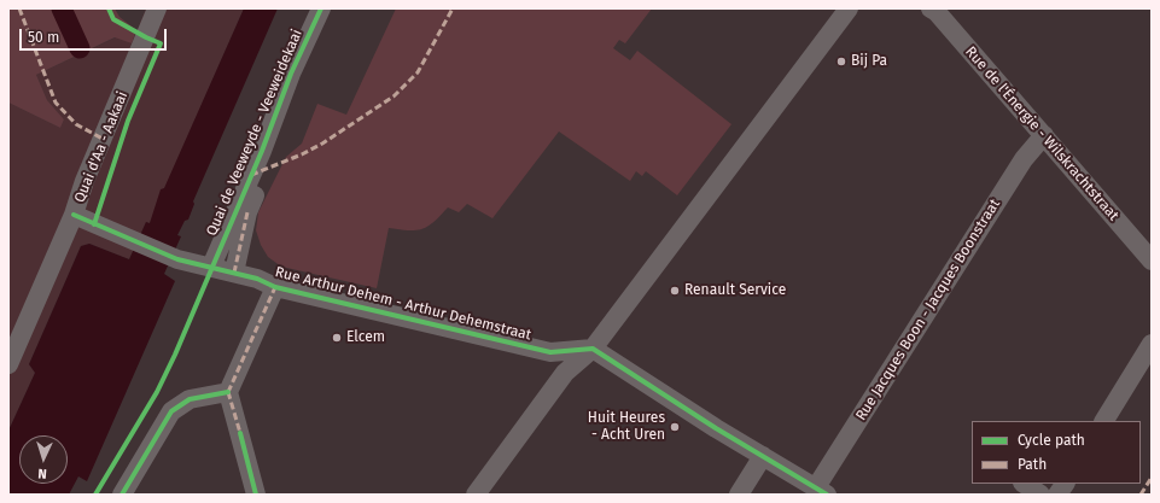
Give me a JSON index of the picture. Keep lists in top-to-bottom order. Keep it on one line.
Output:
{"streets":{"street":["Quai de Veeweyde - Veeweidekaai","Rue de l'Énergie - Wilskrachtstraat","Quai d'Aa - Aakaai","Rue Arthur Dehem - Arthur Dehemstraat","Rue Jacques Boon - Jacques Boonstraat"]},"crossings":[["Quai de Veeweyde - Veeweidekaai","Rue Arthur Dehem - Arthur Dehemstraat"],["Rue de l'Énergie - Wilskrachtstraat","Rue Jacques Boon - Jacques Boonstraat"],["Quai d'Aa - Aakaai","Rue Arthur Dehem - Arthur Dehemstraat"]],"places":["Bij Pa","Renault Service","Elcem","Huit Heures - Acht Uren"],"legend":["Cycle path","Path"],"scale_bar":"50 m","north":"bottom"}
